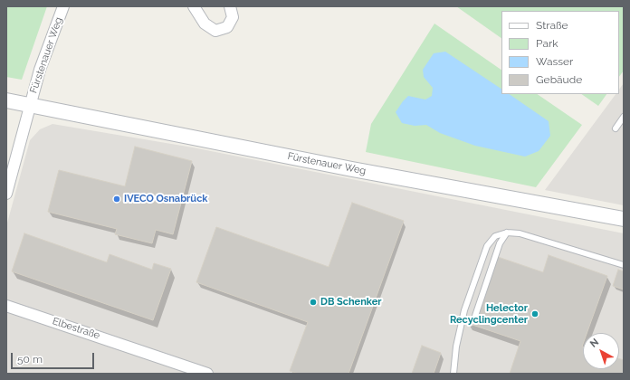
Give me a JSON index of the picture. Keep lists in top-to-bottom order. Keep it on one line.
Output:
{"streets":{"street":["Fürstenauer Weg","Elbestraße"]},"places":["IVECO Osnabrück","DB Schenker","Helector Recyclingcenter"],"legend":["Straße","Park","Wasser","Gebäude"],"scale_bar":"50 m","north":"top left"}
